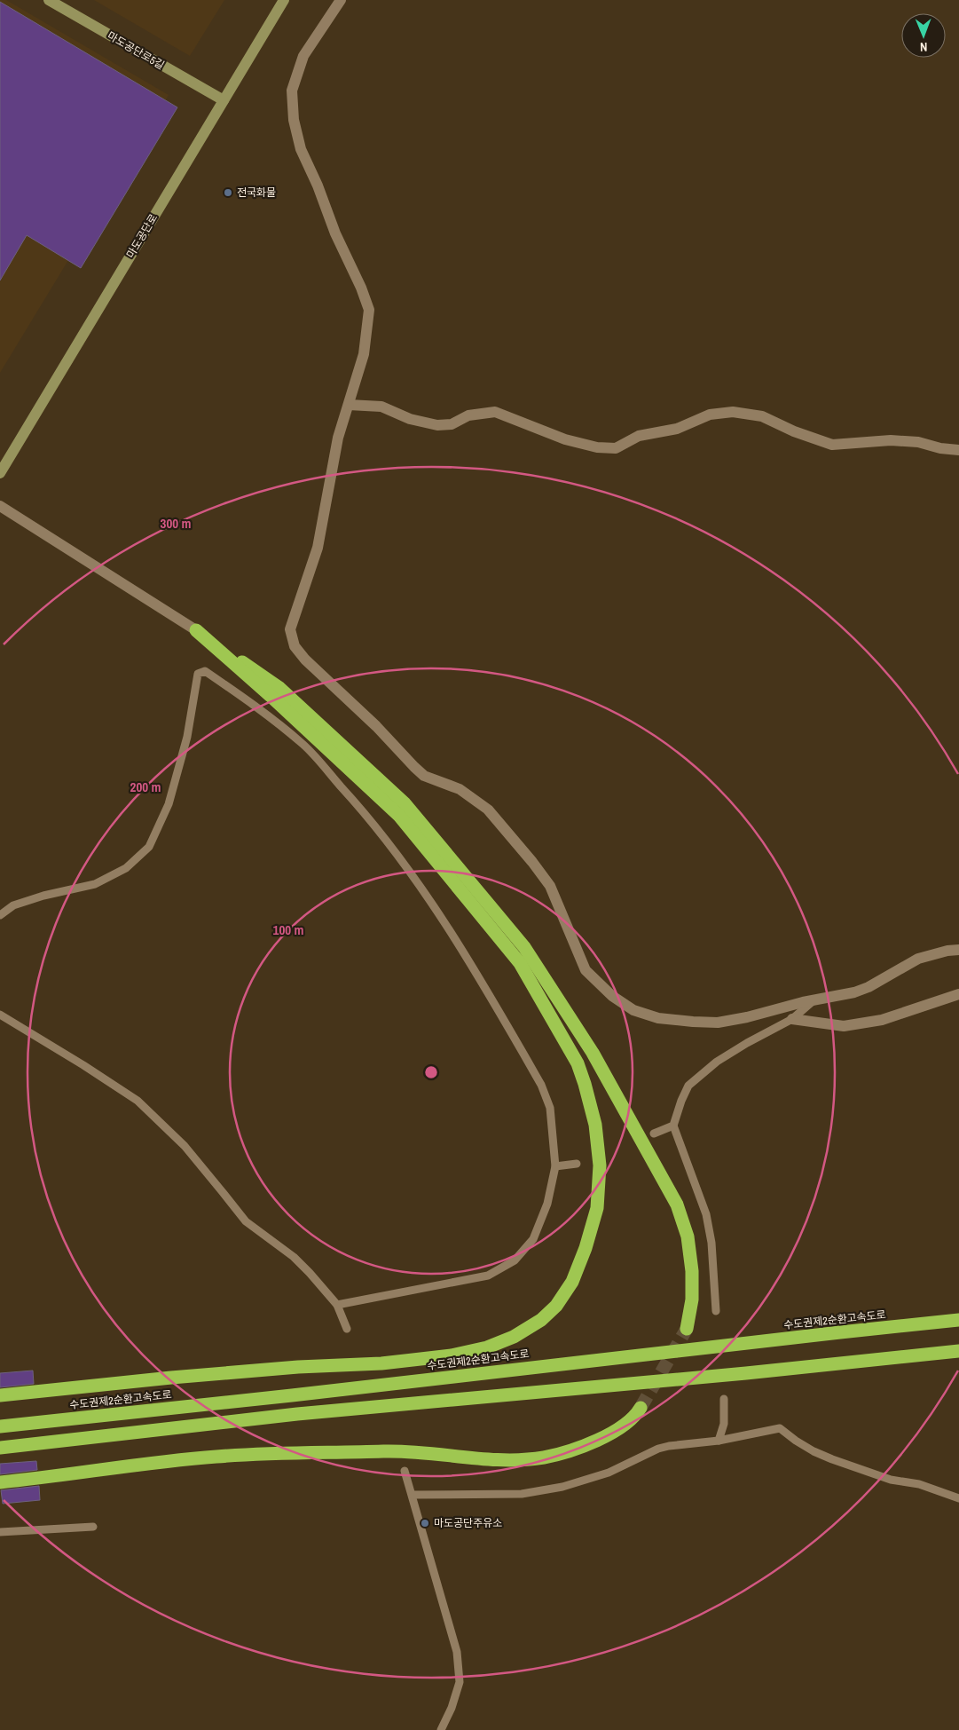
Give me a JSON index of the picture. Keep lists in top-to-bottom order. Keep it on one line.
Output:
{"streets":{"highway":["수도권제2순환고속도로"],"main road":["마도공단로5길","마도공단로"]},"crossings":[["마도공단로5길","마도공단로"]],"places":["전국화물","마도공단주유소"],"north":"bottom","rings":["300 m","200 m","100 m"]}
